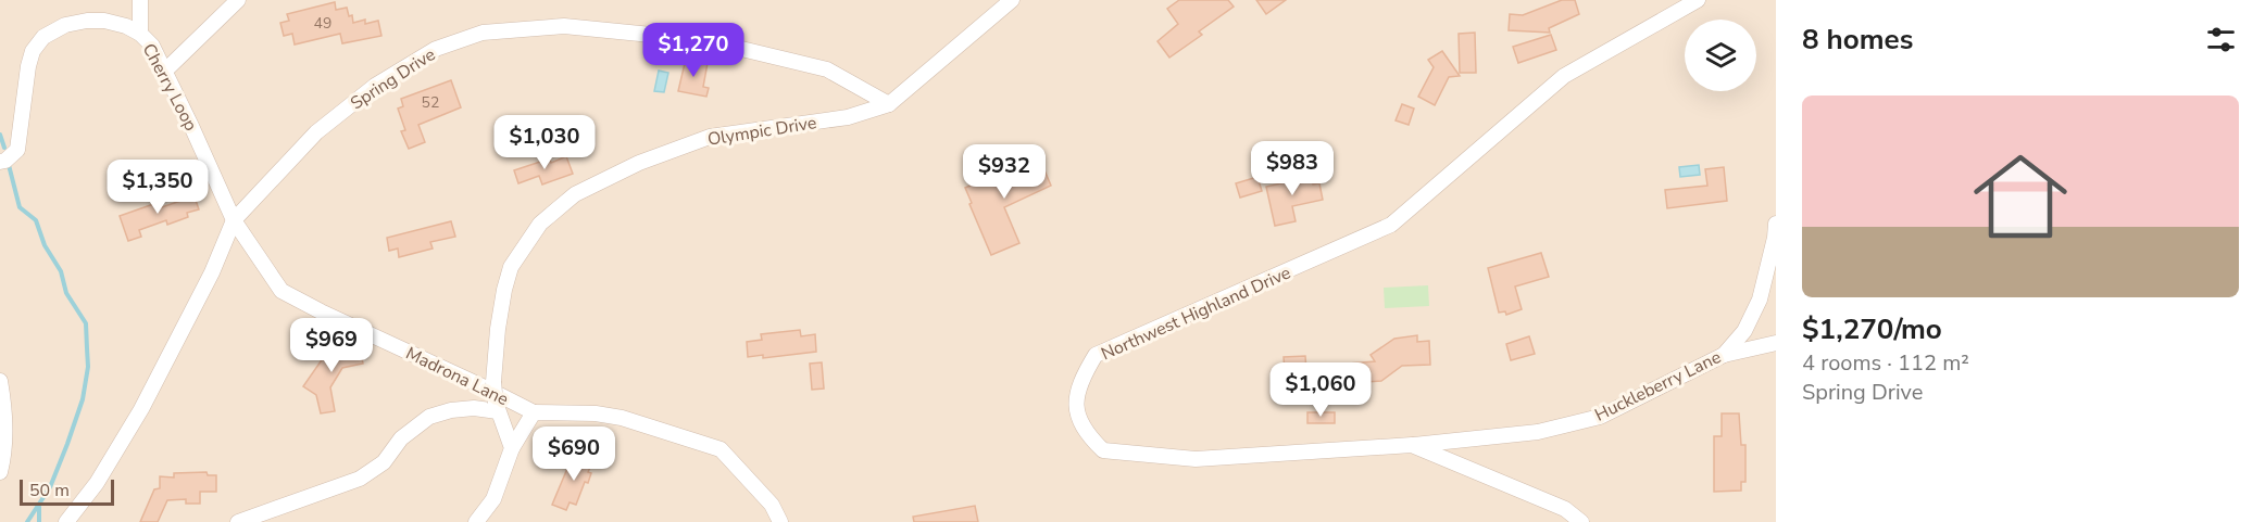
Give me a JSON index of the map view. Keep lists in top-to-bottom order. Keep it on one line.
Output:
{"streets":{"street":["Spring Drive","Cherry Loop","Olympic Drive","Northwest Highland Drive","Madrona Lane","Huckleberry Lane"]},"crossings":[["Spring Drive","Cherry Loop"],["Spring Drive","Olympic Drive"],["Spring Drive","Madrona Lane"],["Cherry Loop","Madrona Lane"],["Northwest Highland Drive","Huckleberry Lane"]],"house_numbers":["49","52"],"scale_bar":"50 m","page":{"heading":"8 homes","price":["$1,270","$1,030","$983","$932","$1,350","$969","$1,060","$690"],"list":[{"name":"$1,270/mo","note":"4 rooms · 112 m² · Spring Drive"}],"scale":"50 m"}}
